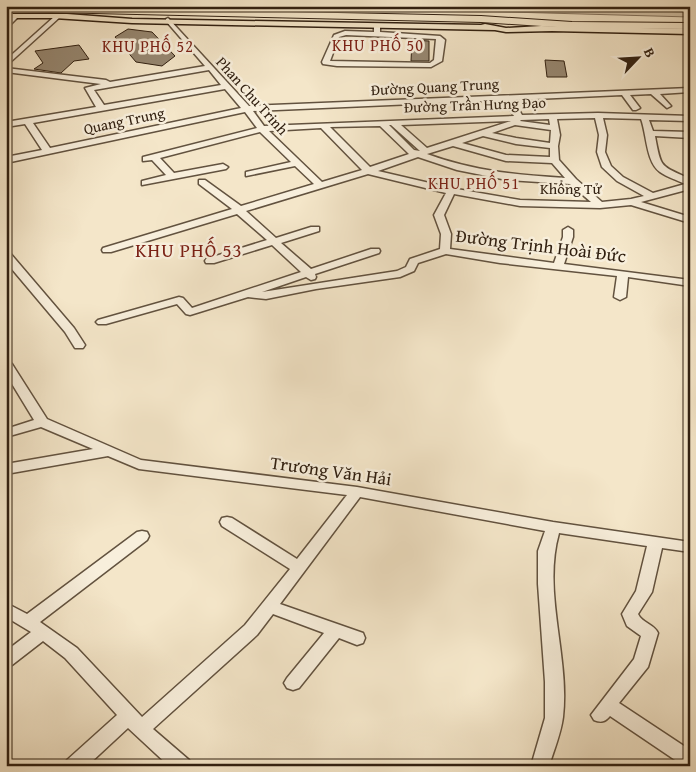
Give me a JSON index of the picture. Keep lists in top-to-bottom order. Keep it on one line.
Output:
{"streets":{"street":["Đường Quang Trung","Phan Chu Trinh","Đường Trần Hưng Đạo","Quang Trung","Khổng Tử","Đường Trịnh Hoài Đức","Trương Văn Hải"]},"crossings":[["Đường Quang Trung","Phan Chu Trinh"],["Đường Quang Trung","Đường Trần Hưng Đạo"],["Đường Quang Trung","Quang Trung"],["Phan Chu Trinh","Đường Trần Hưng Đạo"],["Phan Chu Trinh","Quang Trung"]],"districts":["KHU PHỐ 50","KHU PHỐ 52","KHU PHỐ 51","KHU PHỐ 53"],"north":"top right"}
